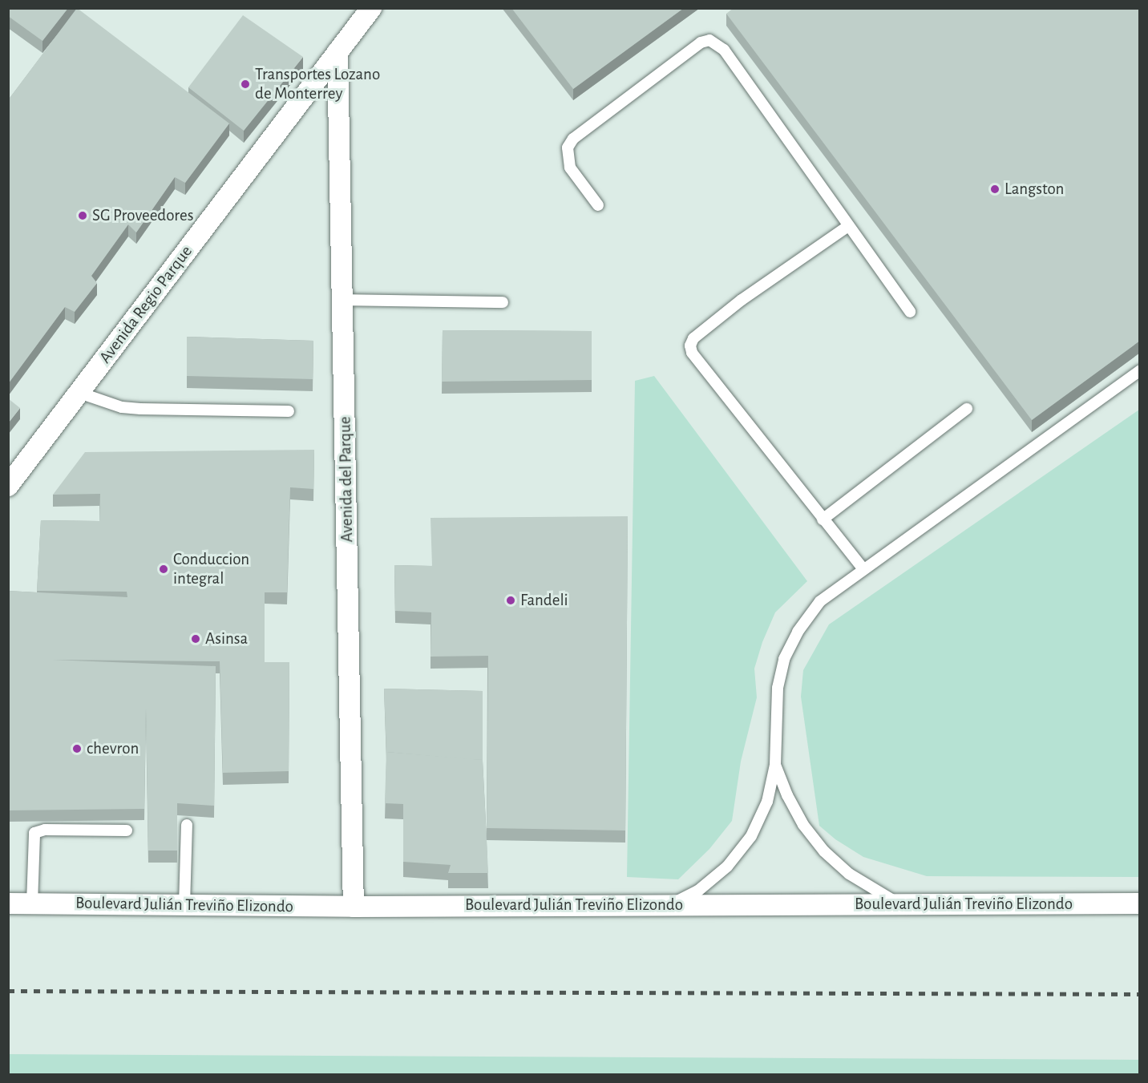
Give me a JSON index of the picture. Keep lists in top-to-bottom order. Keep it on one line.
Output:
{"streets":{"street":["Avenida Regio Parque","Avenida del Parque","Boulevard Julián Treviño Elizondo"]},"crossings":[["Avenida Regio Parque","Avenida del Parque"],["Avenida del Parque","Boulevard Julián Treviño Elizondo"]],"places":["Transportes Lozano de Monterrey","Langston","SG Proveedores","Conduccion integral","Fandeli","Asinsa","chevron"]}
